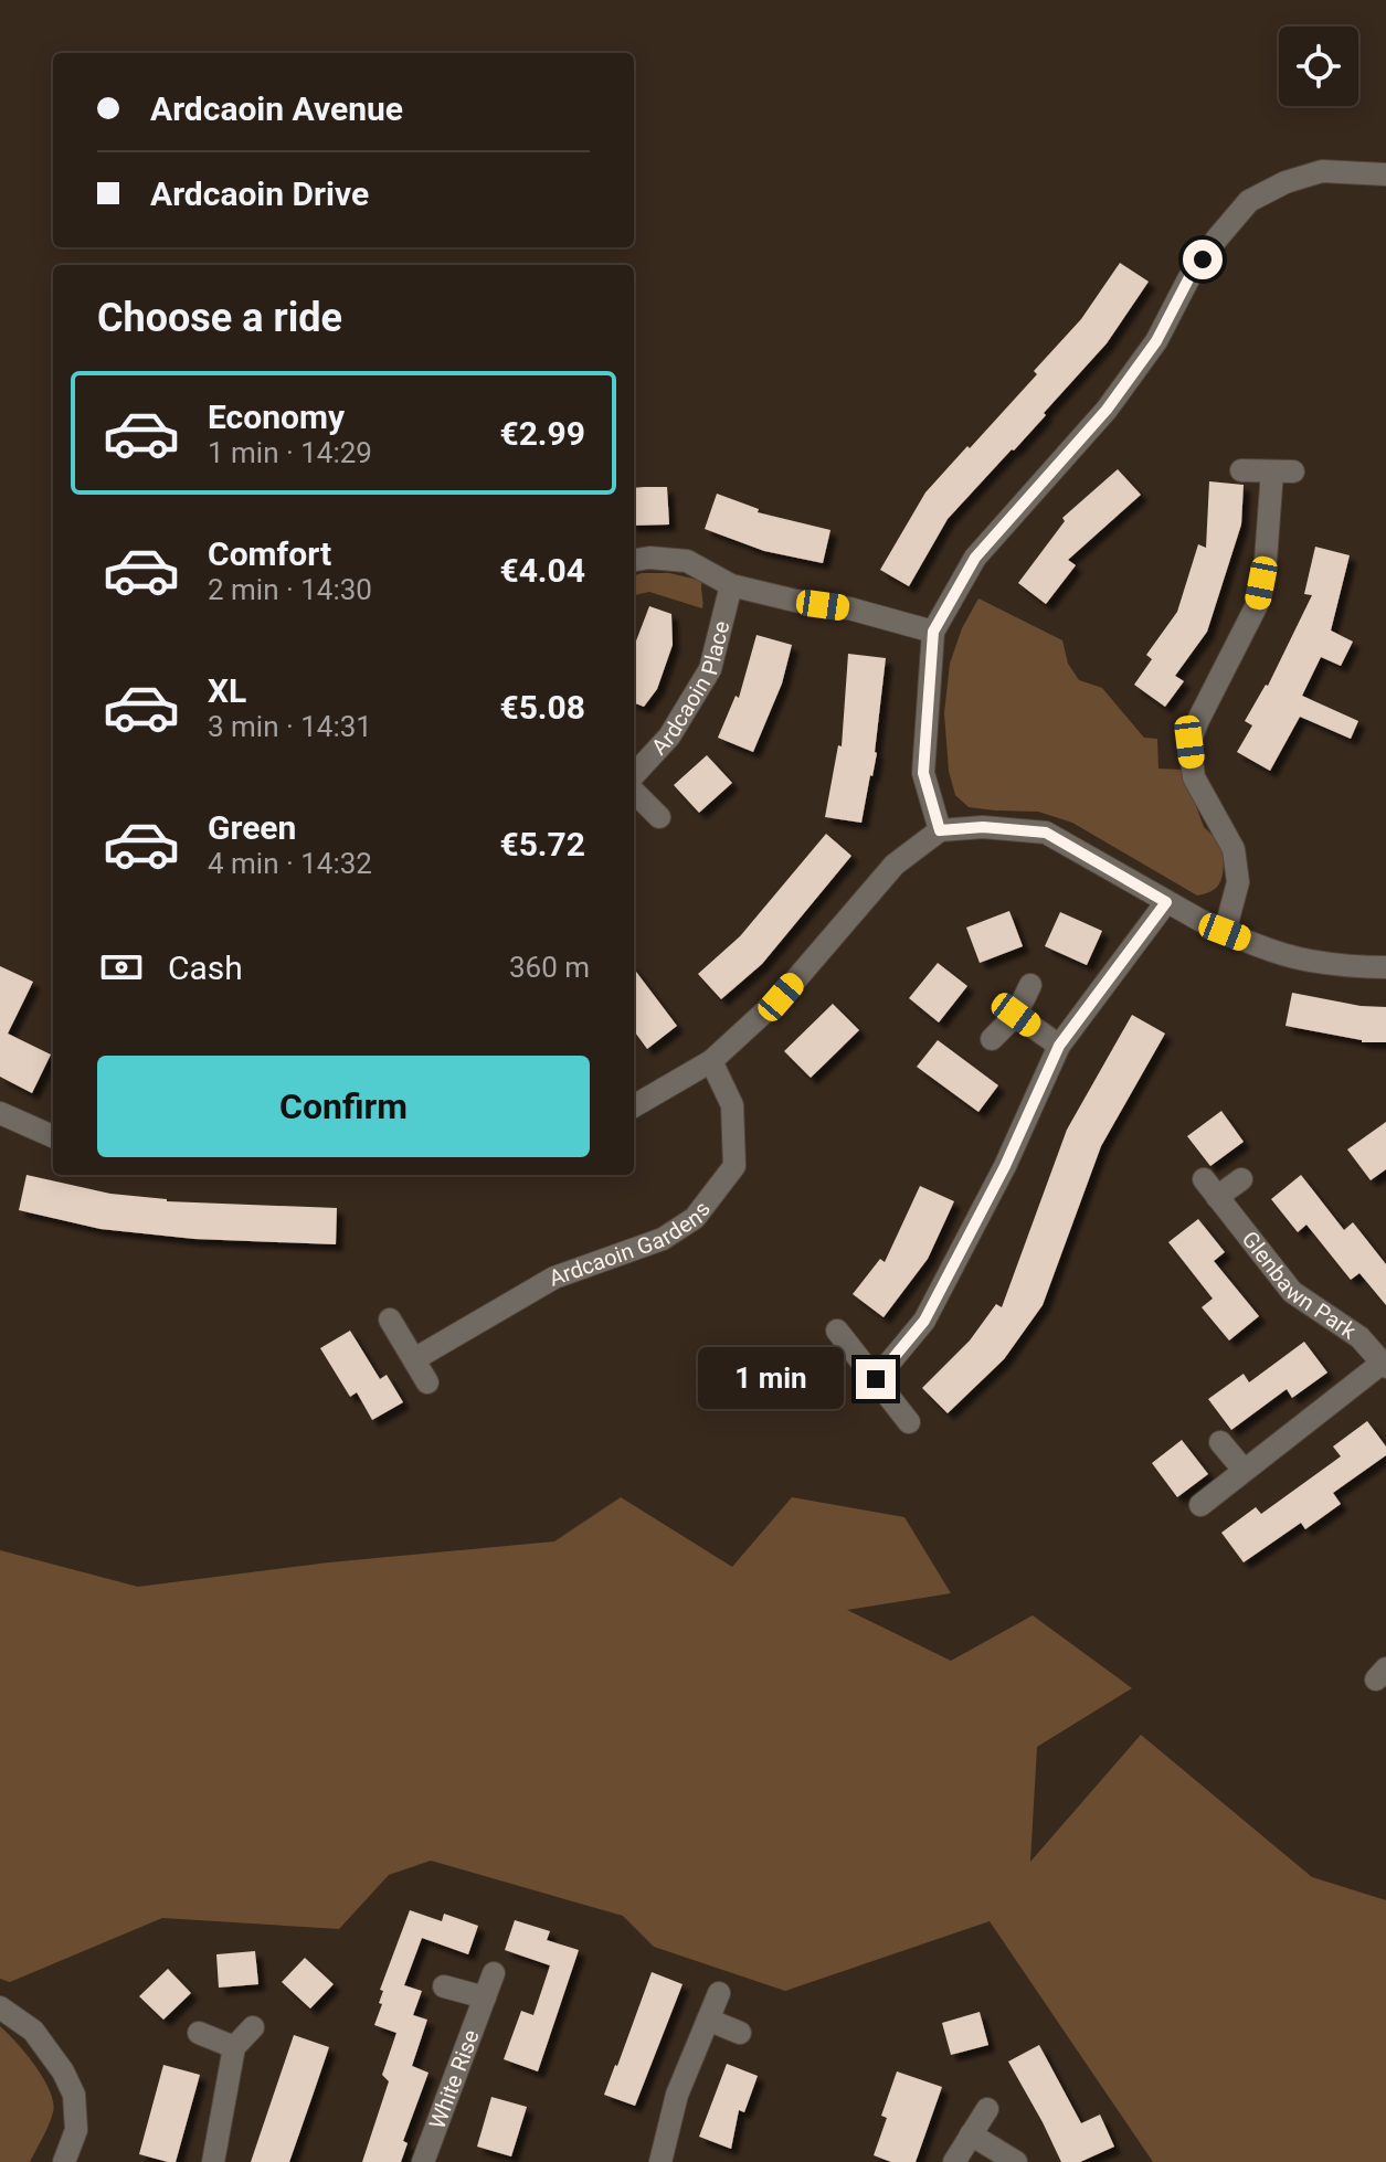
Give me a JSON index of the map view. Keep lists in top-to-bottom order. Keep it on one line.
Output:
{"streets":{"street":["Ardcaoin Place","Ardcaoin Gardens","Glenbawn Park","White Rise"]},"page":{"banner":["Ardcaoin Avenue","Ardcaoin Drive"],"heading":"Choose a ride","list":[{"name":"Economy","note":"1 min · 14:29","value":"€2.99"},{"name":"Comfort","note":"2 min · 14:30","value":"€4.04"},{"name":"XL","note":"3 min · 14:31","value":"€5.08"},{"name":"Green","note":"4 min · 14:32","value":"€5.72"}],"pay":["Cash","360 m"],"buttons":"Confirm","bubble":"1 min"}}
